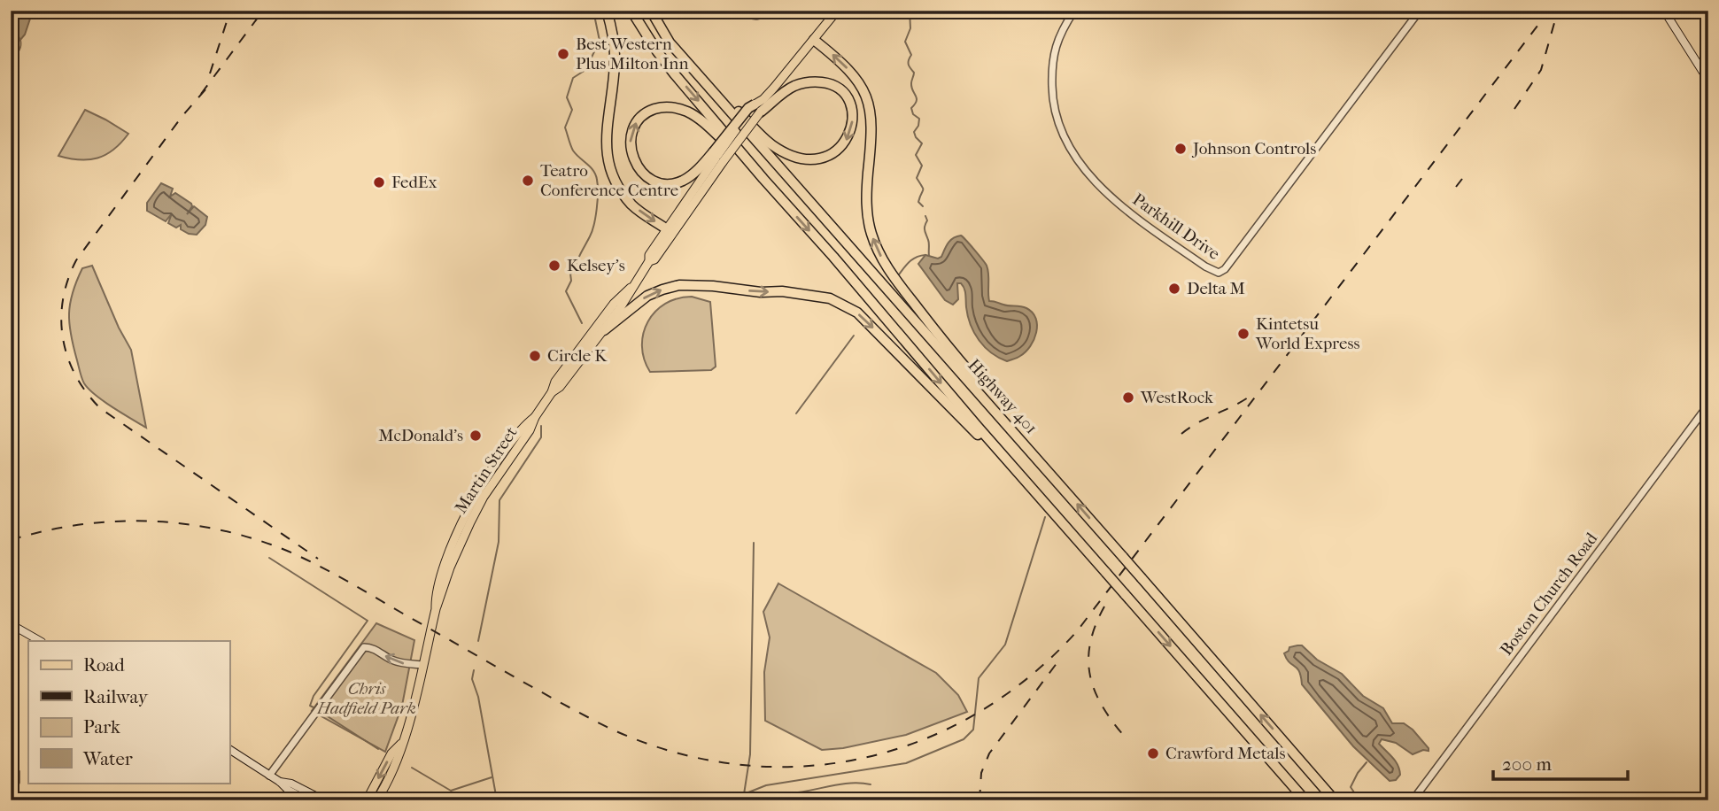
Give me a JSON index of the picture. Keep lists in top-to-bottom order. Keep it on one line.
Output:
{"streets":{"highway":["Highway 401"],"main road":["Martin Street"],"street":["Parkhill Drive","Boston Church Road"]},"parks":["Chris Hadfield Park"],"places":["Best Western Plus Milton Inn","Johnson Controls","Teatro Conference Centre","FedEx","Kelsey's","Delta M","Kintetsu World Express","Circle K","WestRock","McDonald's","Crawford Metals"],"legend":["Road","Railway","Park","Water"],"scale_bar":"200 m"}
